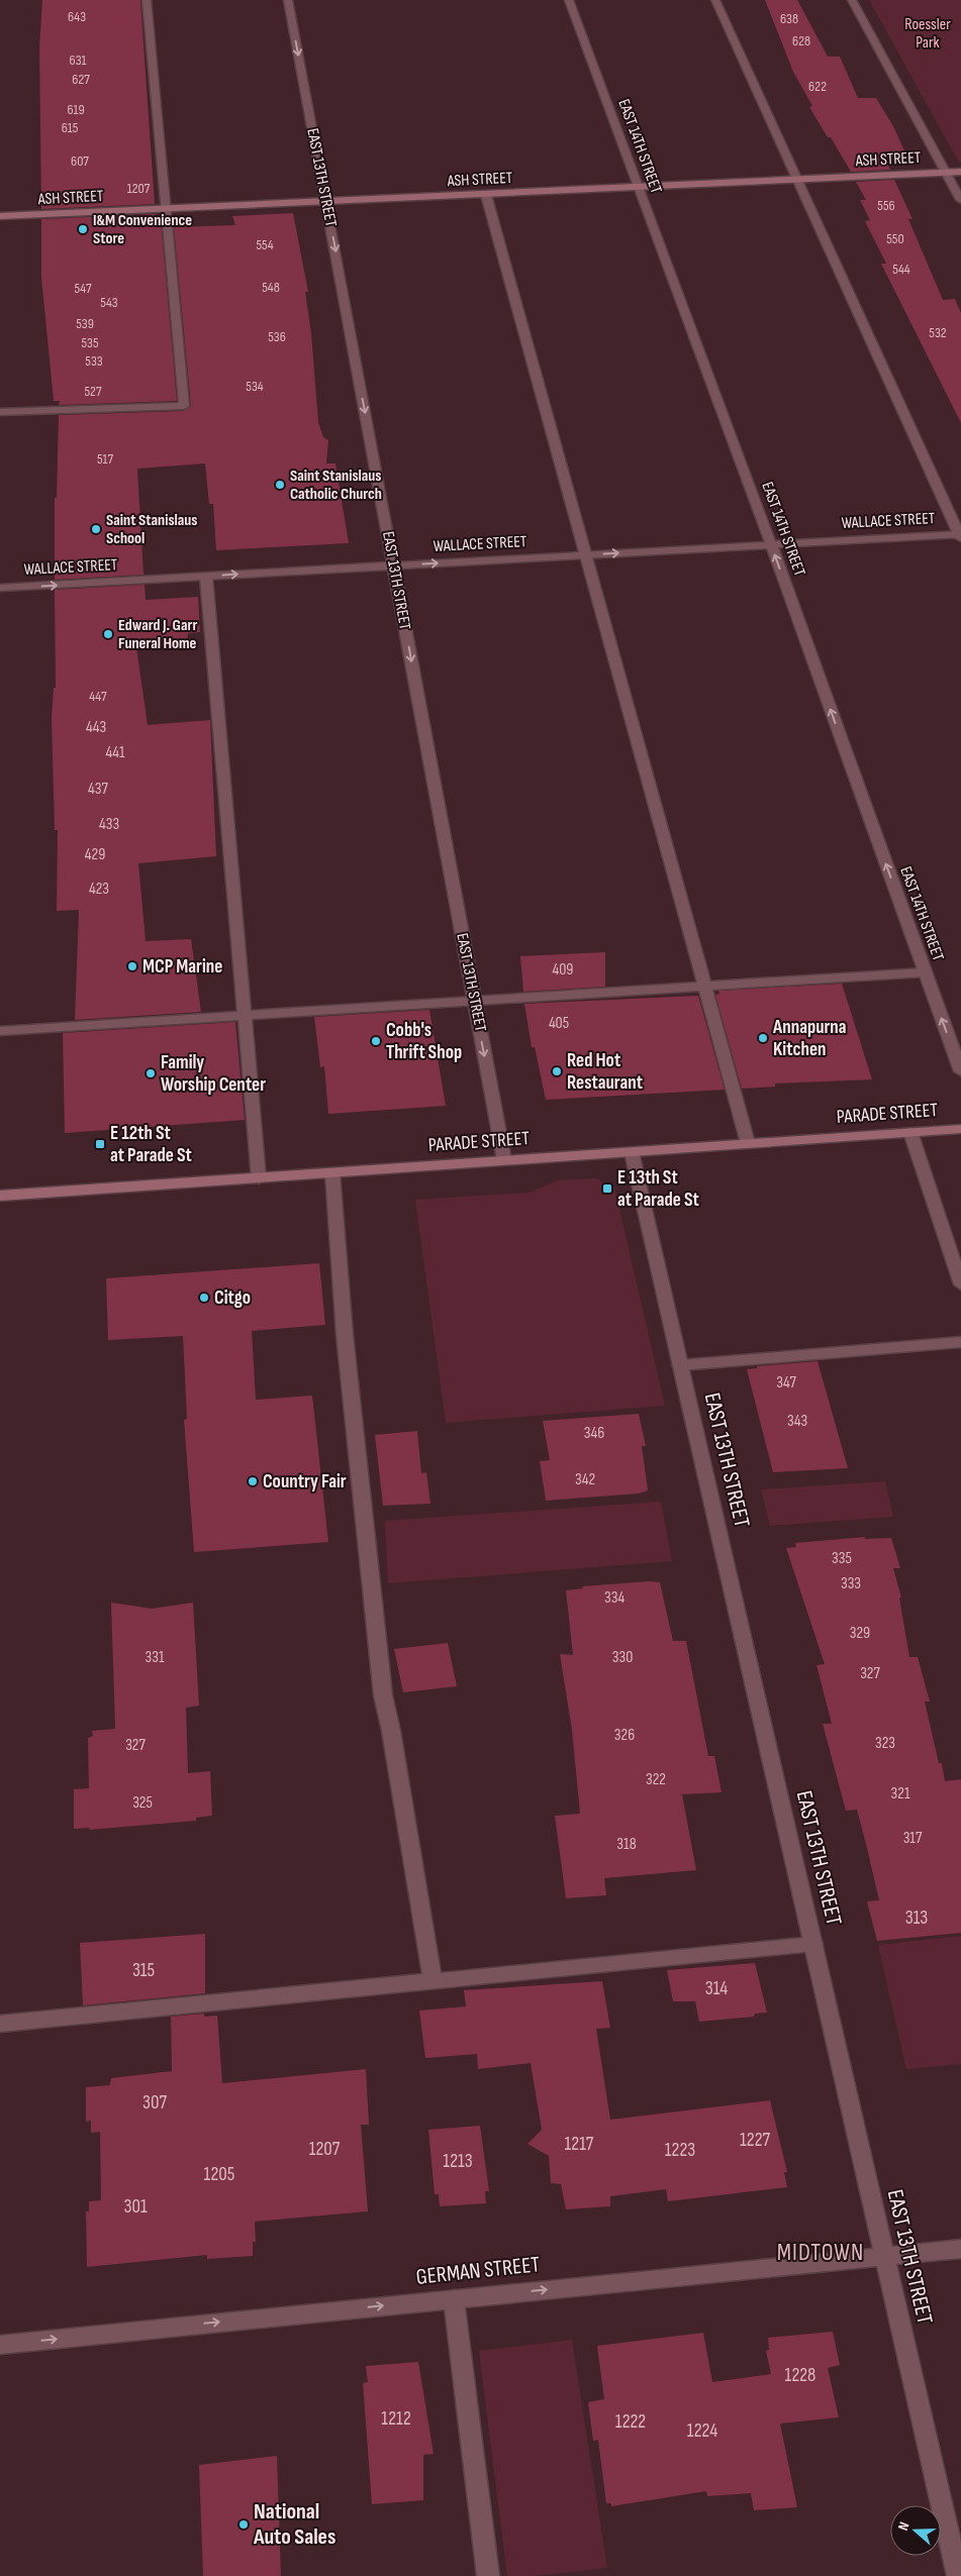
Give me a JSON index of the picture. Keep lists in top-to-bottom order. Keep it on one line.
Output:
{"streets":{"street":["EAST 14TH STREET","ASH STREET","EAST 13TH STREET","WALLACE STREET","PARADE STREET","GERMAN STREET"]},"crossings":[["EAST 14TH STREET","ASH STREET"],["EAST 14TH STREET","WALLACE STREET"],["ASH STREET","EAST 13TH STREET"],["EAST 13TH STREET","WALLACE STREET"],["EAST 13TH STREET","PARADE STREET"],["EAST 13TH STREET","GERMAN STREET"]],"one_way":["EAST 14TH STREET","EAST 13TH STREET","WALLACE STREET","GERMAN STREET"],"districts":["MIDTOWN"],"parks":["Roessler Park"],"places":{"other":["I&M Convenience Store","Saint Stanislaus Catholic Church","Saint Stanislaus School","Edward J. Garr Funeral Home","MCP Marine","Annapurna Kitchen","Cobb's Thrift Shop","Red Hot Restaurant","Family Worship Center","Citgo","Country Fair","National Auto Sales"],"transit":["E 12th St at Parade St","E 13th St at Parade St"]},"house_numbers":["643","638","628","631","627","622","619","615","607","1207","556","550","554","544","548","547","543","539","532","536","535","533","534","527","517","447","443","441","437","433","429","423","409","405","347","343","346","342","335","333","334","329","331","330","327","326","323","327","322","321","325","317","318","313","315","314","307","1227","1217","1207","1223","1213","1205","301","1228","1212","1222","1224"],"north":"left"}
